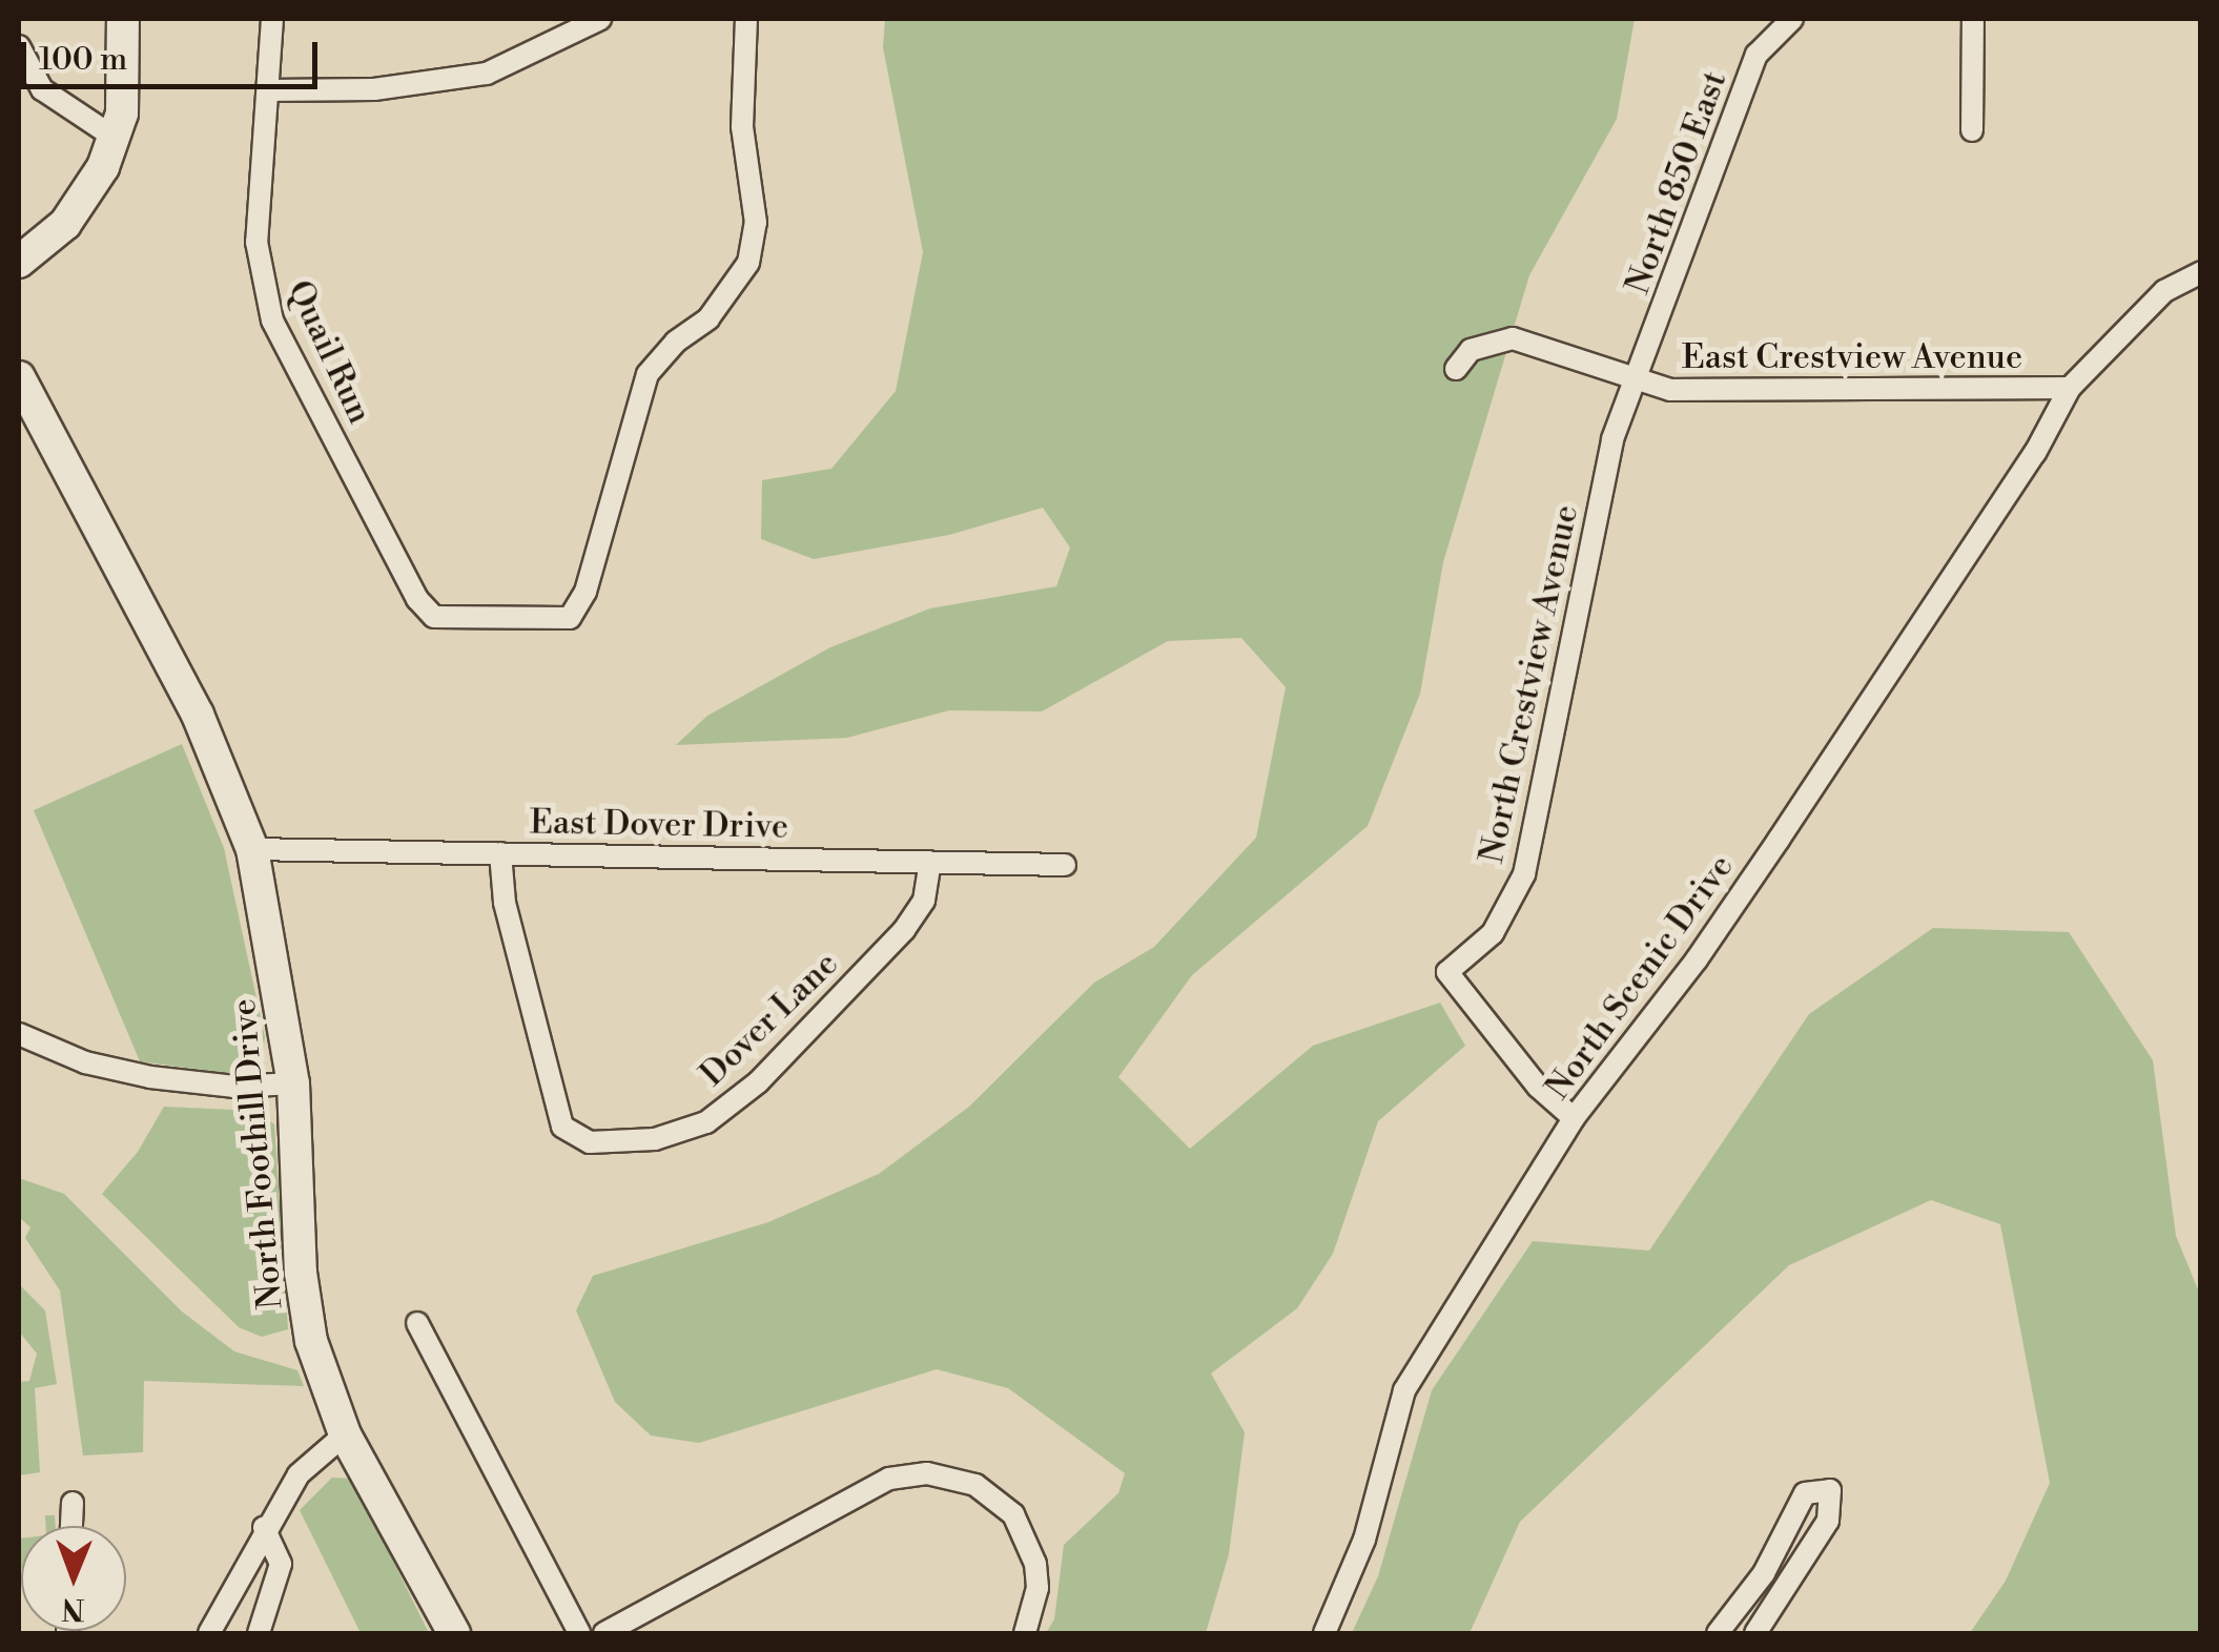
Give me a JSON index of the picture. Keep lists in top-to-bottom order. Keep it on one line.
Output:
{"streets":{"street":["North 850 East","Quail Run","East Crestview Avenue","North Crestview Avenue","East Dover Drive","North Scenic Drive","Dover Lane","North Foothill Drive"]},"crossings":[["North 850 East","East Crestview Avenue"],["North 850 East","North Crestview Avenue"],["East Crestview Avenue","North Crestview Avenue"],["East Crestview Avenue","North Scenic Drive"],["North Crestview Avenue","North Scenic Drive"],["East Dover Drive","Dover Lane"],["East Dover Drive","North Foothill Drive"]],"scale_bar":"100 m","north":"bottom"}
